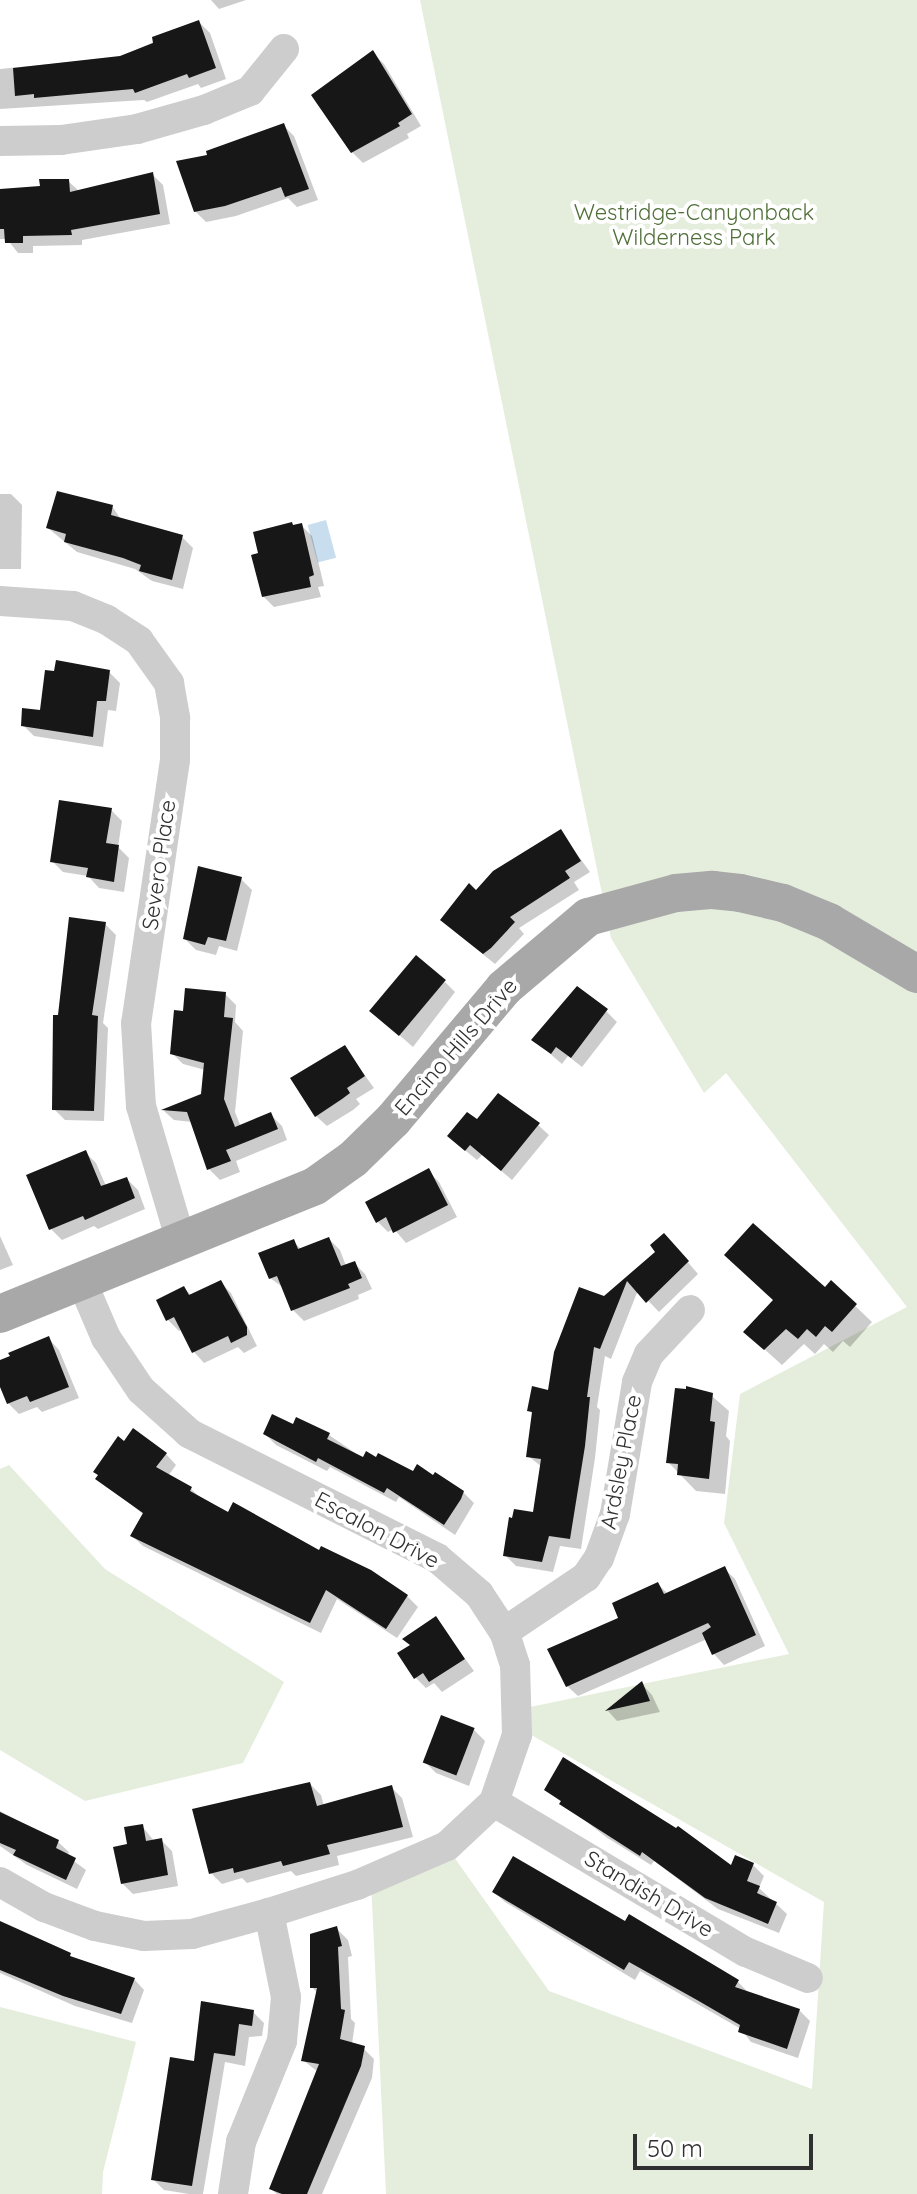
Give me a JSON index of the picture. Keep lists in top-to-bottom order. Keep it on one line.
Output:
{"streets":{"main road":["Encino Hills Drive"],"street":["Severo Place","Ardsley Place","Escalon Drive","Standish Drive"]},"crossings":[["Severo Place","Encino Hills Drive"],["Encino Hills Drive","Escalon Drive"],["Ardsley Place","Escalon Drive"],["Escalon Drive","Standish Drive"]],"parks":["Westridge-Canyonback Wilderness Park"],"scale_bar":"50 m"}
